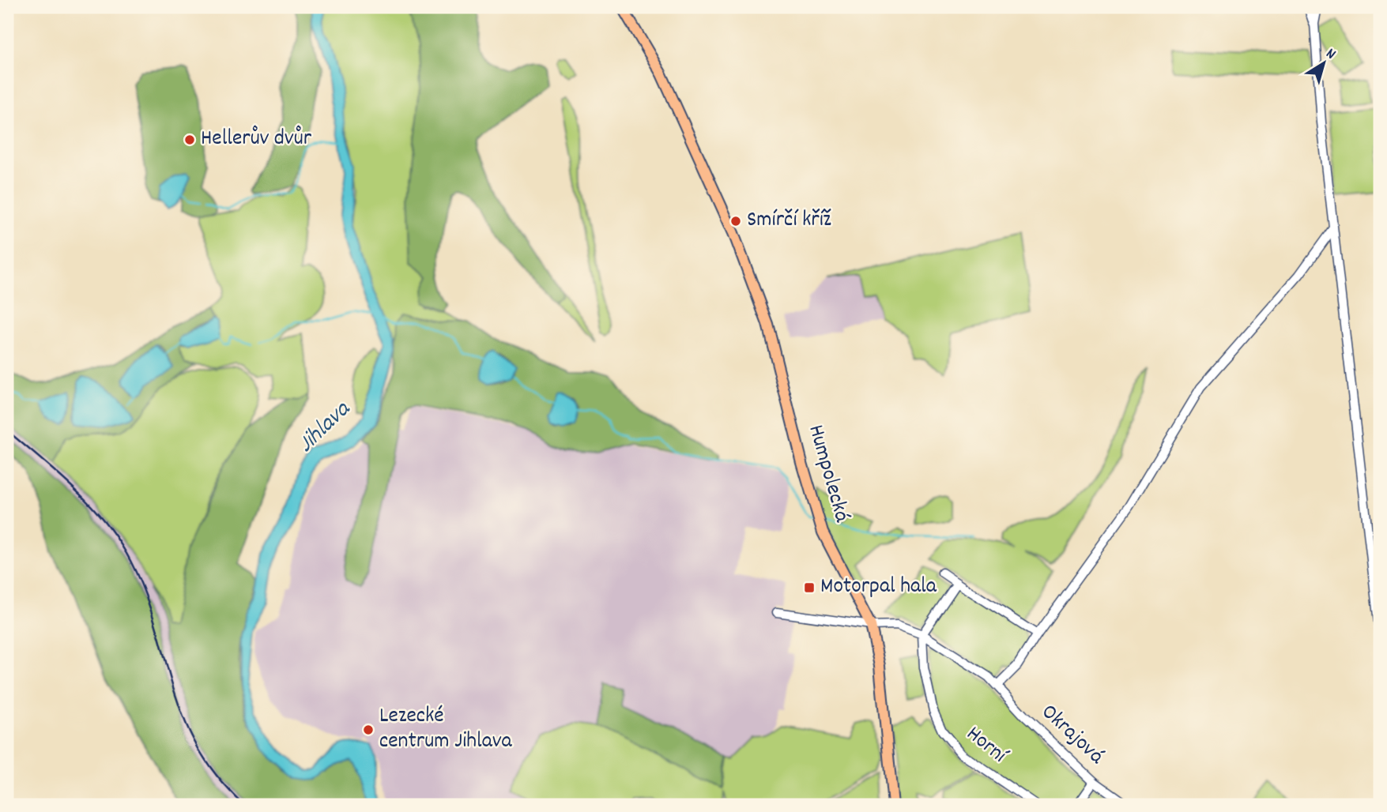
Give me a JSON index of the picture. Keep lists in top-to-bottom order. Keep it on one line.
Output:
{"streets":{"main road":["Humpolecká"],"street":["Okrajová","Horní"]},"crossings":[["Humpolecká","Okrajová"],["Okrajová","Horní"]],"water":["Jihlava"],"places":{"other":["Hellerův dvůr","Smírčí kříž","Lezecké centrum Jihlava"],"transit":["Motorpal hala"]},"north":"top right"}
